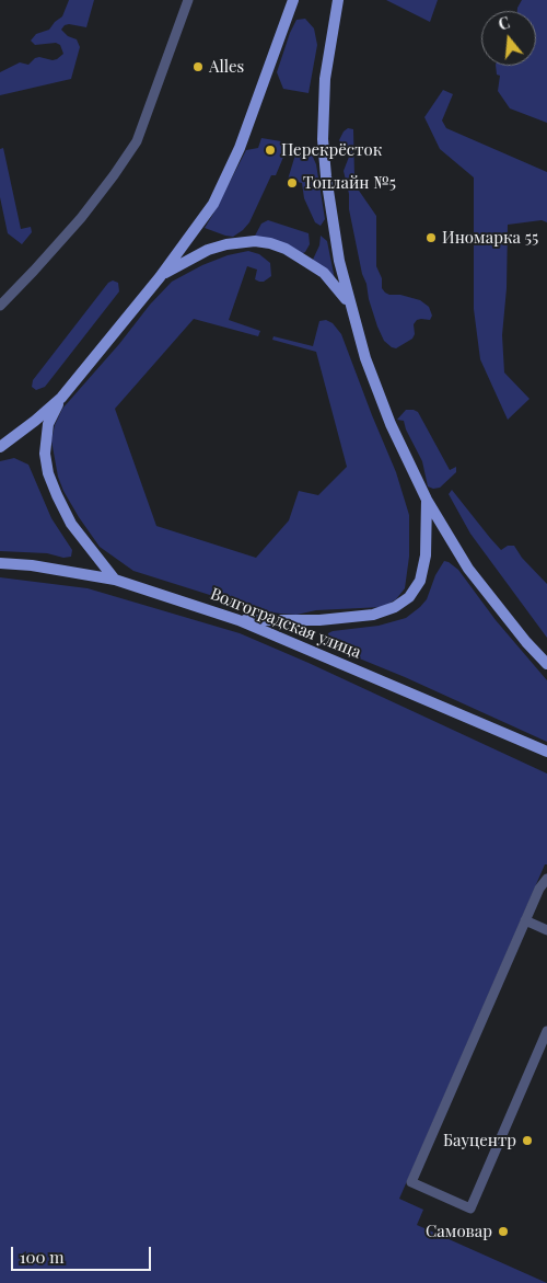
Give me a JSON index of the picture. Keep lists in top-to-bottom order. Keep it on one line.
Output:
{"streets":{"main road":["Волгоградская улица"]},"places":["Alles","Перекрёсток","Топлайн №5","Иномарка 55","Бауцентр","Самовар"],"scale_bar":"100 m","north":"top"}
